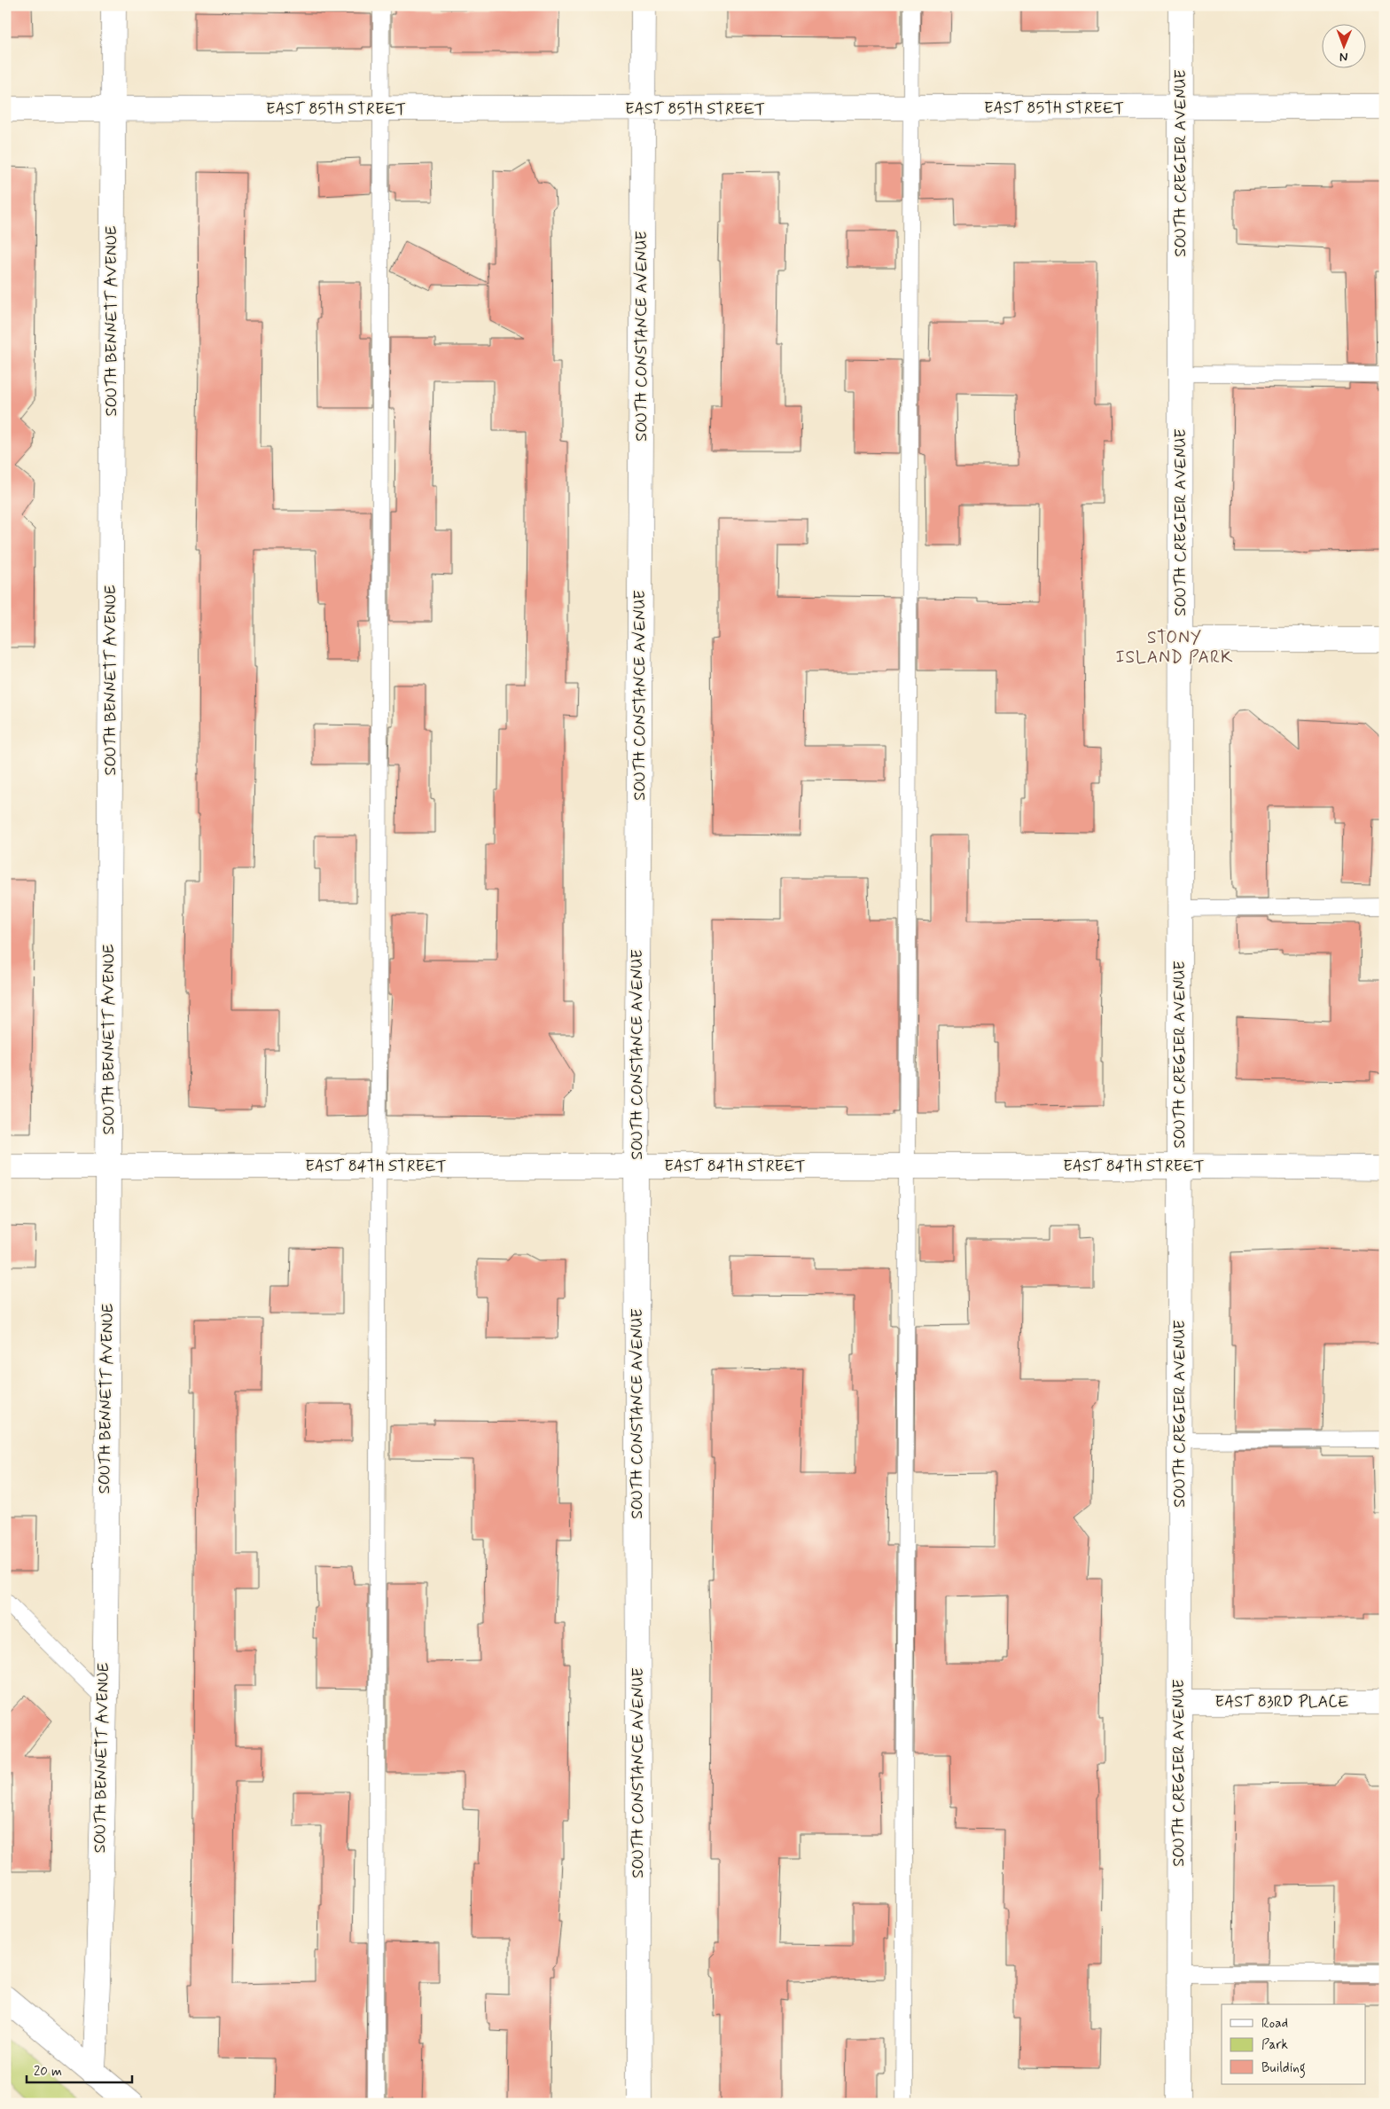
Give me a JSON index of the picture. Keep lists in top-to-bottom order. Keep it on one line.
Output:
{"streets":{"street":["EAST 85TH STREET","SOUTH CREGIER AVENUE","SOUTH BENNETT AVENUE","SOUTH CONSTANCE AVENUE","EAST 84TH STREET","EAST 83RD PLACE"]},"crossings":[["EAST 85TH STREET","SOUTH CREGIER AVENUE"],["EAST 85TH STREET","SOUTH BENNETT AVENUE"],["EAST 85TH STREET","SOUTH CONSTANCE AVENUE"],["SOUTH CREGIER AVENUE","EAST 84TH STREET"],["SOUTH CREGIER AVENUE","EAST 83RD PLACE"],["SOUTH BENNETT AVENUE","EAST 84TH STREET"],["SOUTH CONSTANCE AVENUE","EAST 84TH STREET"]],"districts":["STONY ISLAND PARK"],"legend":["Road","Park","Building"],"scale_bar":"20 m","north":"bottom"}
